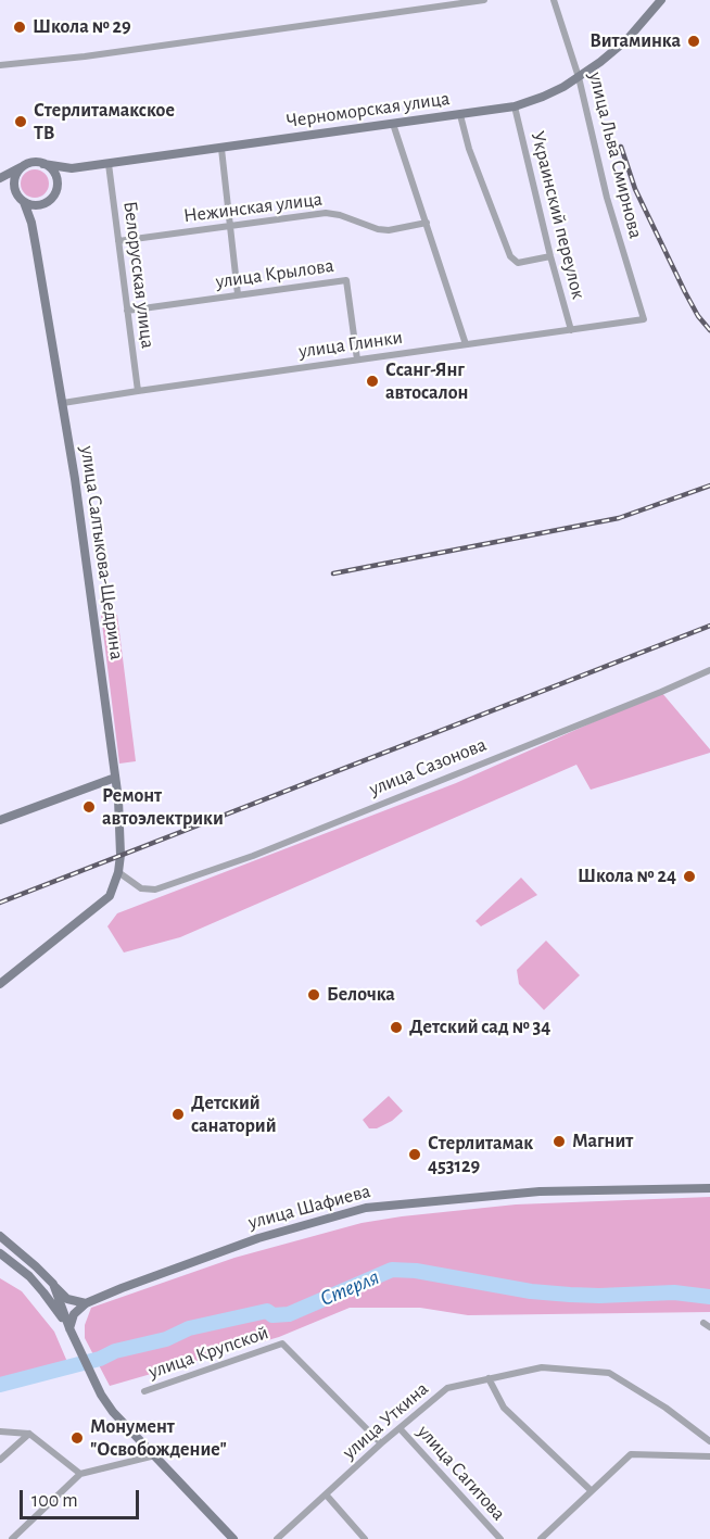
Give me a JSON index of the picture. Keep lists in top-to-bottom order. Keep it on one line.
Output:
{"streets":{"main road":["Черноморская улица","улица Салтыкова-Щедрина","улица Шафиева"],"street":["улица Льва Смирнова","Нежинская улица","Украинский переулок","улица Крылова","Белорусская улица","улица Глинки","улица Сазонова","улица Крупской","улица Уткина","улица Сагитова"]},"crossings":[["Черноморская улица","улица Льва Смирнова"],["Черноморская улица","Украинский переулок"],["Черноморская улица","Белорусская улица"],["Черноморская улица","улица Салтыкова-Щедрина"],["улица Льва Смирнова","улица Глинки"],["Нежинская улица","Белорусская улица"],["Украинский переулок","улица Глинки"],["улица Крылова","Белорусская улица"],["улица Крылова","улица Глинки"],["Белорусская улица","улица Глинки"],["улица Глинки","улица Салтыкова-Щедрина"],["улица Салтыкова-Щедрина","улица Сазонова"],["улица Крупской","улица Уткина"],["улица Уткина","улица Сагитова"]],"water":["Стерля"],"places":["Школа № 29","Витаминка","Стерлитамакское ТВ","Ссанг-Янг автосалон","Ремонт автоэлектрики","Школа № 24","Белочка","Детский сад № 34","Детский санаторий","Магнит","Стерлитамак 453129","Монумент \"Освобождение\""],"scale_bar":"100 m"}
